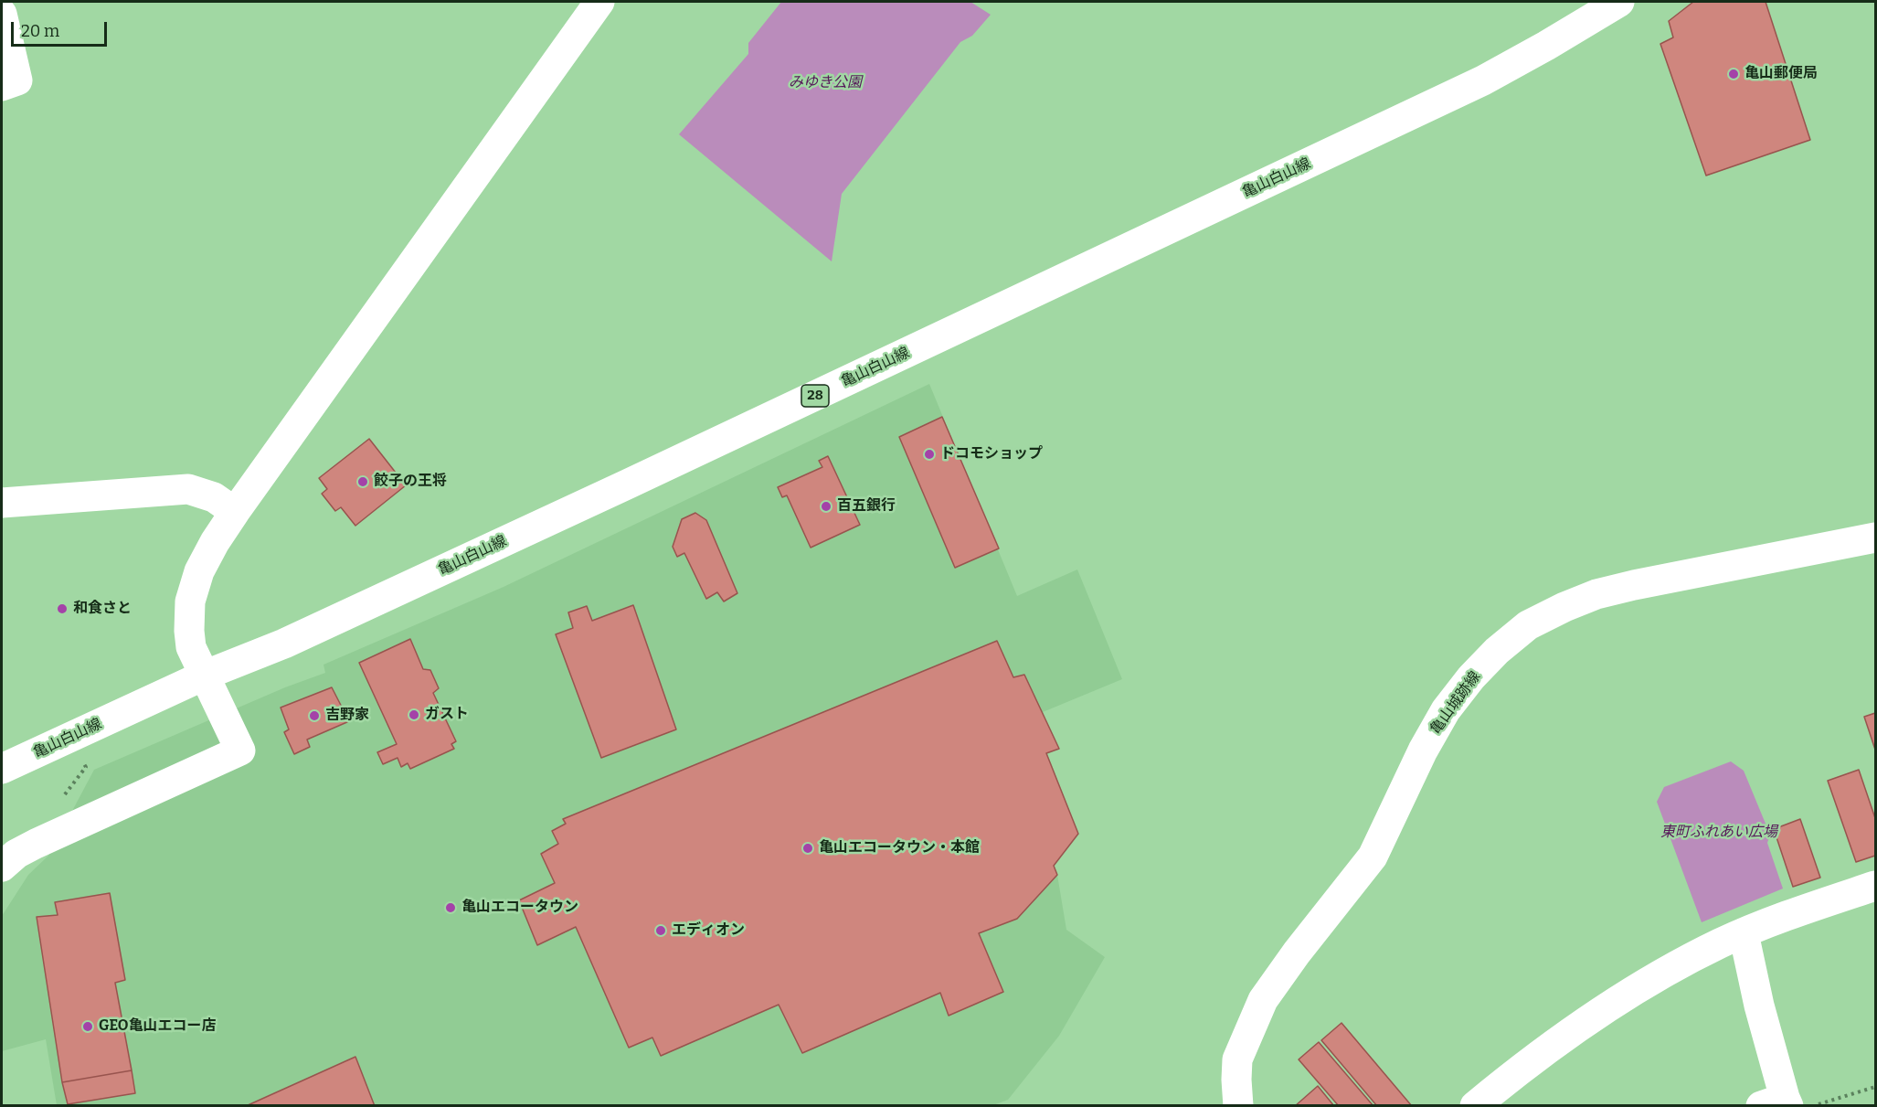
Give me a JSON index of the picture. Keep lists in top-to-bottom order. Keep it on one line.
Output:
{"streets":{"main road":["亀山白山線","28","亀山城跡線"]},"parks":["みゆき公園","東町ふれあい広場"],"places":["亀山郵便局","ドコモショップ","餃子の王将","百五銀行","和食さと","ガスト","吉野家","亀山エコータウン・本館","亀山エコータウン","エディオン","GEO亀山エコー店"],"scale_bar":"20 m"}
